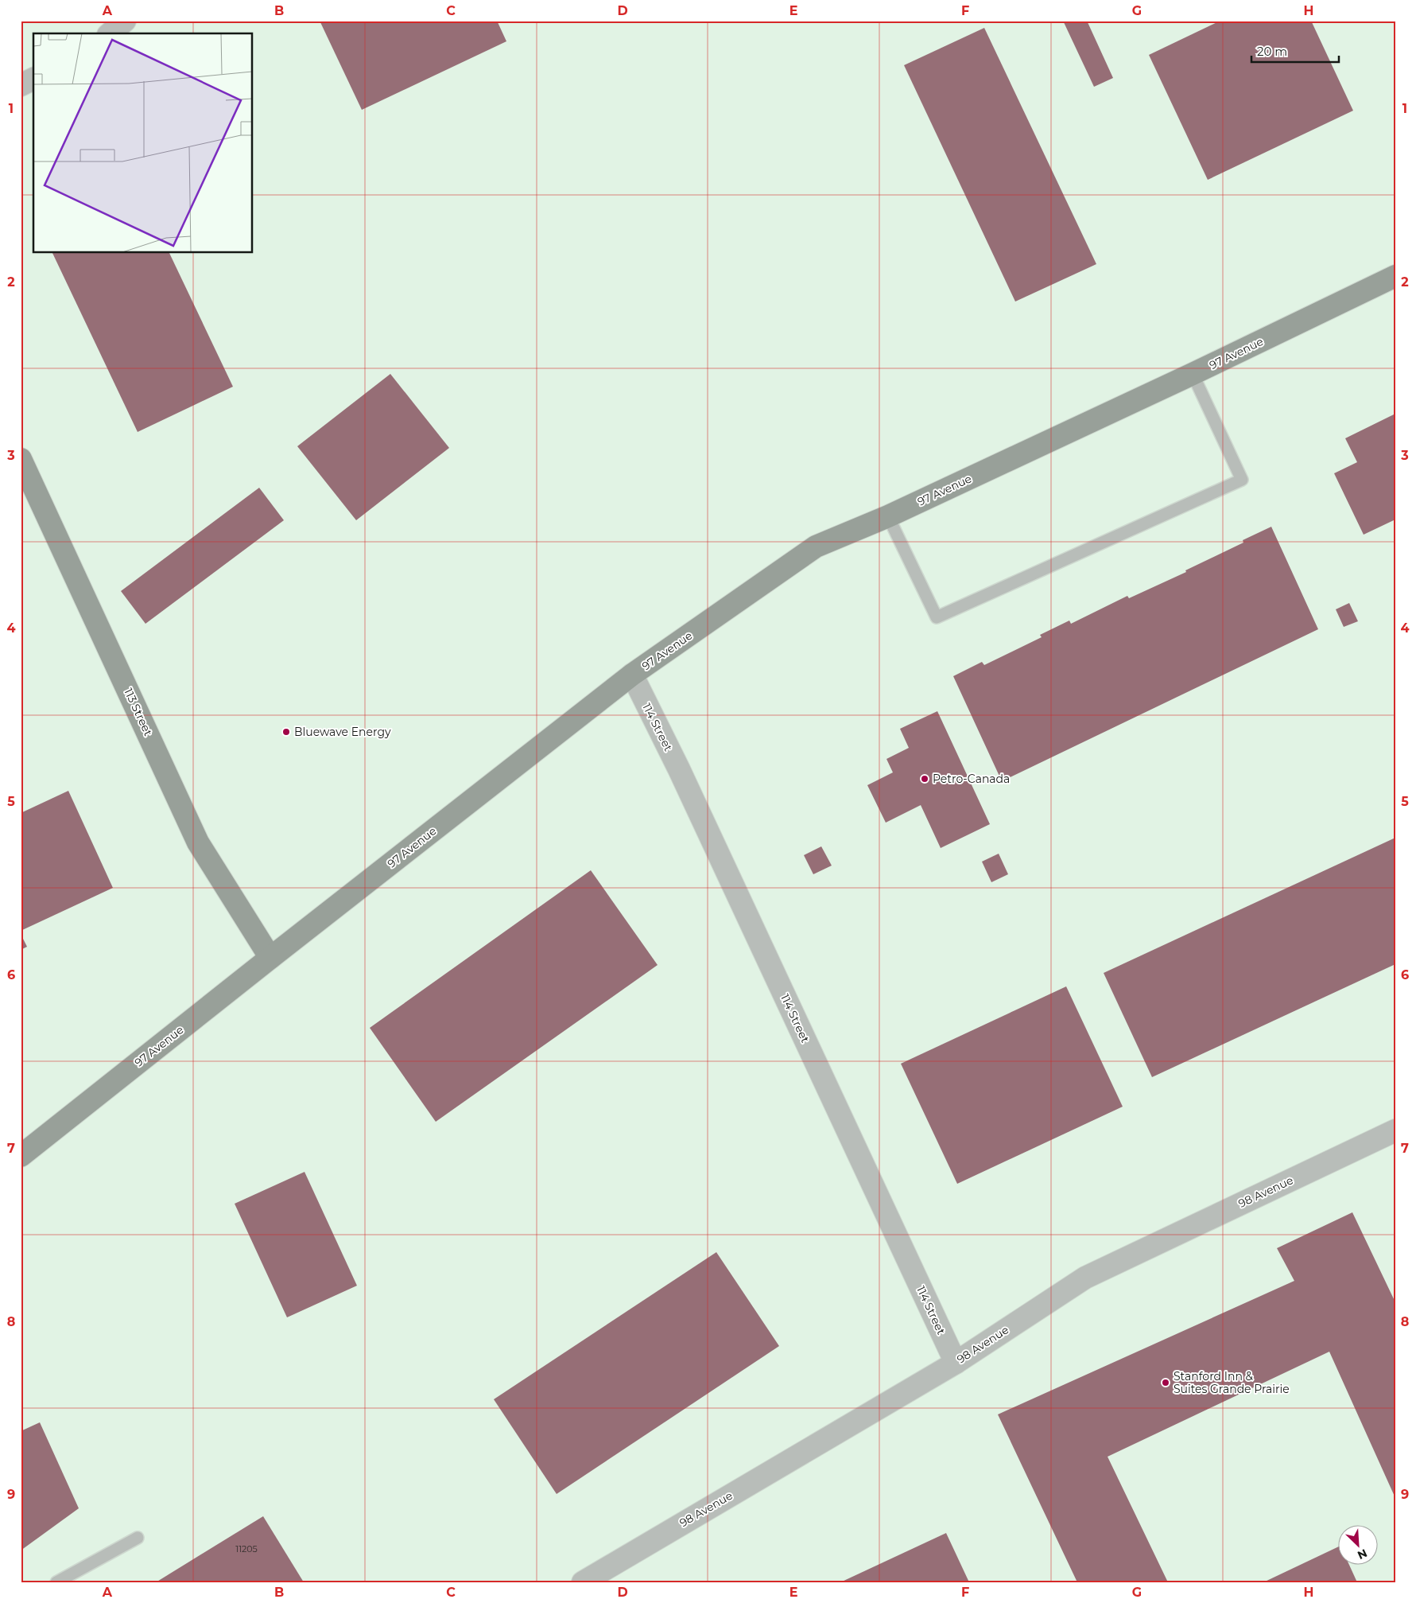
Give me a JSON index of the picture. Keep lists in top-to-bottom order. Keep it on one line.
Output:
{"streets":{"street":["97 Avenue","113 Street","114 Street","98 Avenue"]},"crossings":[["97 Avenue","113 Street"],["97 Avenue","114 Street"],["114 Street","98 Avenue"]],"places":["Bluewave Energy","Petro-Canada","Stanford Inn & Suites Grande Prairie"],"house_numbers":["11205"],"scale_bar":"20 m","north":"bottom right","grid":{"columns":["A","B","C","D","E","F","G","H"],"rows":["1","2","3","4","5","6","7","8","9"]}}
